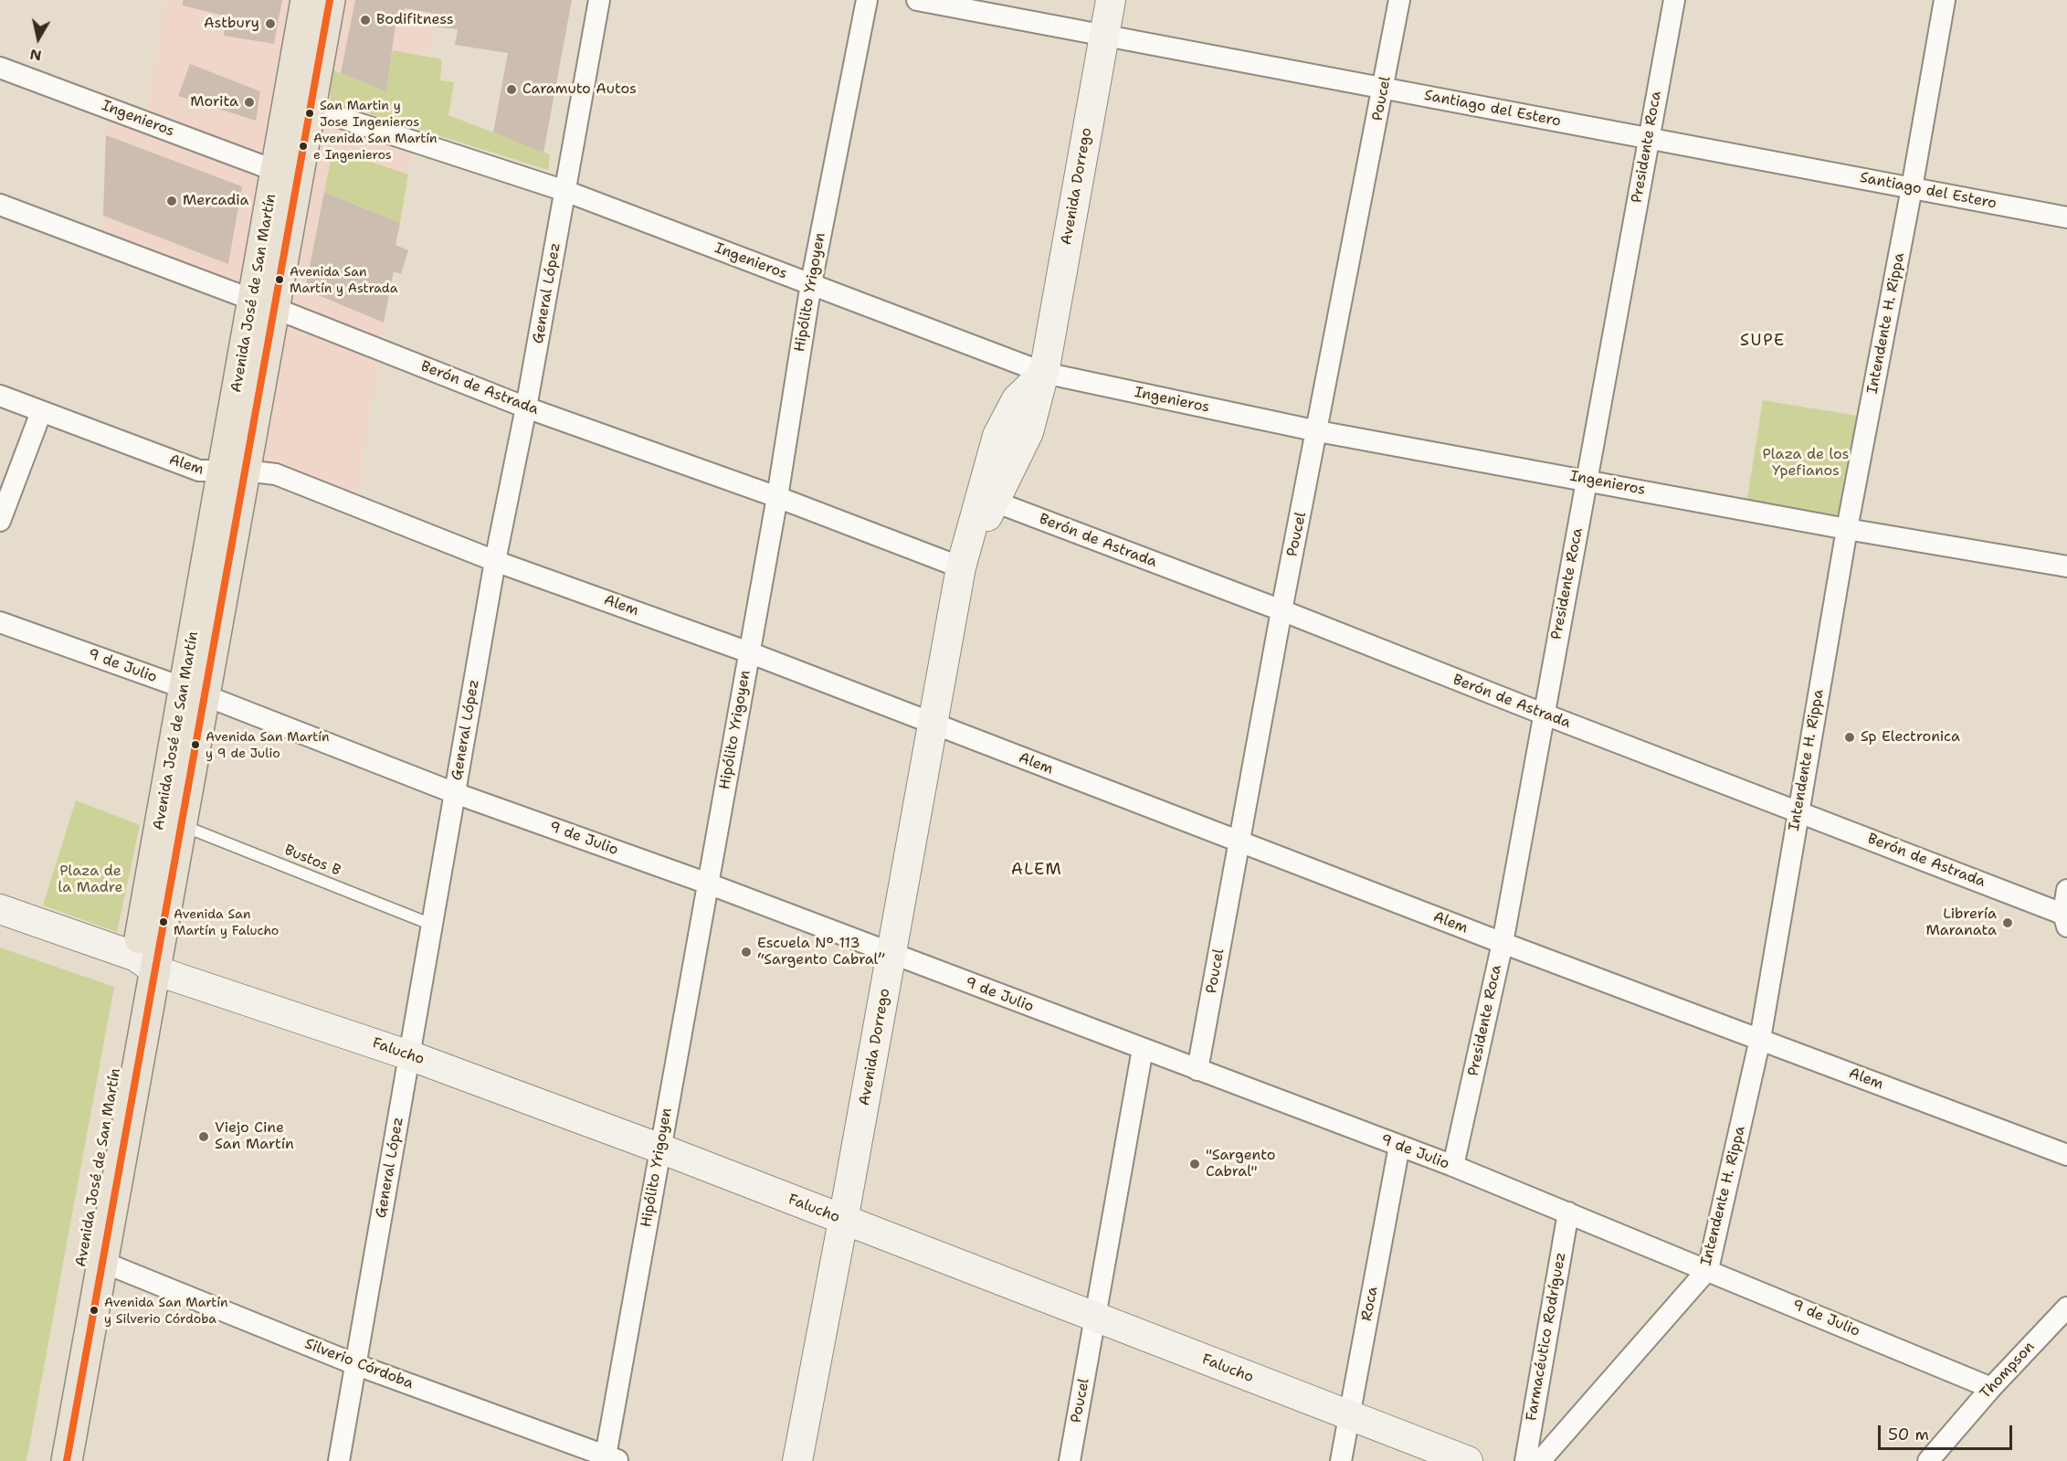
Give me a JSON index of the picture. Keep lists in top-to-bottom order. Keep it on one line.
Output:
{"streets":{"main road":["Avenida Dorrego","Avenida José de San Martín","Falucho"],"street":["Poucel","Santiago del Estero","Ingenieros","Presidente Roca","Hipólito Yrigoyen","General López","Intendente H. Rippa","Berón de Astrada","Alem","9 de Julio","Roca","Farmacéutico Rodríguez","Silverio Córdoba","Thompson"],"lane":["Bustos B"]},"crossings":[["Poucel","Santiago del Estero"],["Poucel","Ingenieros"],["Poucel","Berón de Astrada"],["Poucel","Alem"],["Poucel","9 de Julio"],["Poucel","Falucho"],["Santiago del Estero","Presidente Roca"],["Santiago del Estero","Avenida Dorrego"],["Santiago del Estero","Intendente H. Rippa"],["Ingenieros","Presidente Roca"],["Ingenieros","Avenida Dorrego"],["Ingenieros","Hipólito Yrigoyen"],["Ingenieros","Avenida José de San Martín"],["Ingenieros","General López"],["Ingenieros","Intendente H. Rippa"],["Presidente Roca","Berón de Astrada"],["Presidente Roca","Alem"],["Presidente Roca","9 de Julio"],["Avenida Dorrego","Berón de Astrada"],["Avenida Dorrego","Alem"],["Avenida Dorrego","9 de Julio"],["Avenida Dorrego","Falucho"],["Hipólito Yrigoyen","Berón de Astrada"],["Hipólito Yrigoyen","Alem"],["Hipólito Yrigoyen","9 de Julio"],["Hipólito Yrigoyen","Falucho"],["Hipólito Yrigoyen","Silverio Córdoba"],["Avenida José de San Martín","Berón de Astrada"],["Avenida José de San Martín","Alem"],["Avenida José de San Martín","9 de Julio"],["Avenida José de San Martín","Bustos B"],["Avenida José de San Martín","Falucho"],["Avenida José de San Martín","Silverio Córdoba"],["General López","Berón de Astrada"],["General López","Alem"],["General López","9 de Julio"],["General López","Bustos B"],["General López","Falucho"],["General López","Silverio Córdoba"],["Intendente H. Rippa","Berón de Astrada"],["Intendente H. Rippa","Alem"],["Intendente H. Rippa","9 de Julio"],["9 de Julio","Roca"],["9 de Julio","Farmacéutico Rodríguez"],["9 de Julio","Thompson"],["Falucho","Roca"]],"districts":["SUPE","ALEM"],"parks":["Plaza de los Ypefianos","Plaza de la Madre"],"places":["Bodifitness","Astbury","Caramuto Autos","Morita","San Martin y Jose Ingenieros","Avenida San Martín e Ingenieros","Mercadia","Avenida San Martín y Astrada","Sp Electronica","Avenida San Martín y 9 de Julio","Avenida San Martín y Falucho","Librería Maranata","Escuela Nº 113 “Sargento Cabral”","Viejo Cine San Martín","\"Sargento Cabral\"","Avenida San Martín y Silverio Córdoba"],"scale_bar":"50 m","north":"bottom"}
